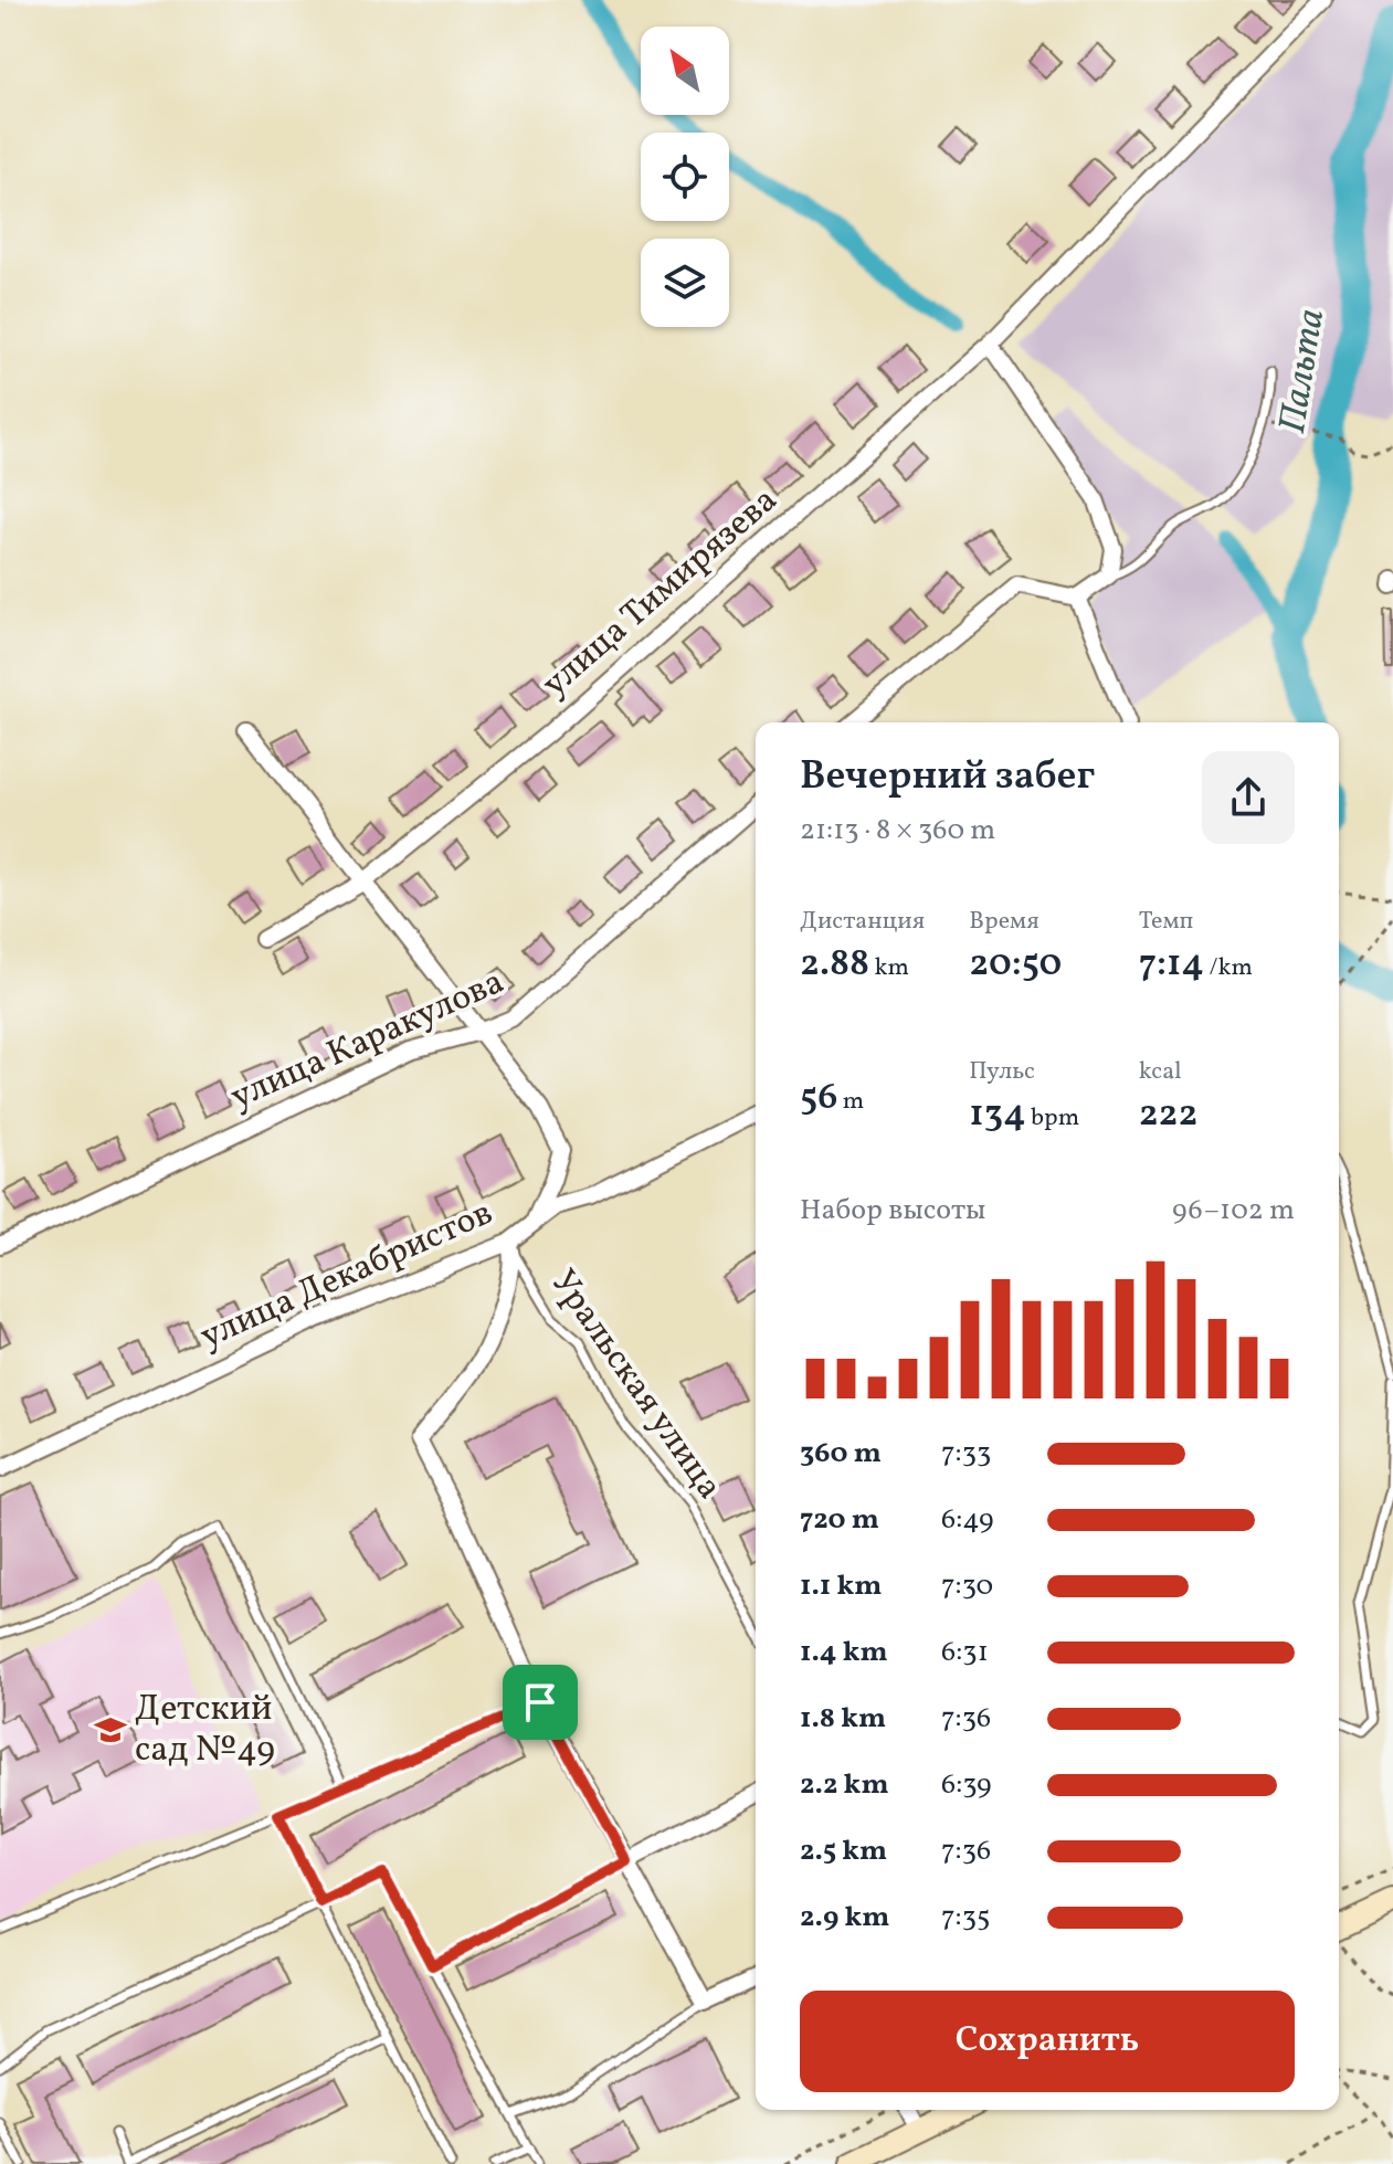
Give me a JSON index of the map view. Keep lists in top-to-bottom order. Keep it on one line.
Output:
{"streets":{"street":["улица Тимирязева","улица Каракулова","улица Декабристов"],"lane":["Уральская улица"]},"crossings":[["улица Декабристов","Уральская улица"]],"water":["Пальта"],"places":{"school or university":["Детский сад №49"]},"north":"top left","page":{"heading":["Вечерний забег","21:13 · 8 × 360 m"],"stats":[["Дистанция","2.88 km"],["Время","20:50"],["Темп","7:14 /km"],["56 m"],["Пульс","134 bpm"],["kcal","222"]],"chart":["Набор высоты","96–102 m"],"list":[{"name":"360 m","note":"7:33"},{"name":"720 m","note":"6:49"},{"name":"1.1 km","note":"7:30"},{"name":"1.4 km","note":"6:31"},{"name":"1.8 km","note":"7:36"},{"name":"2.2 km","note":"6:39"},{"name":"2.5 km","note":"7:36"},{"name":"2.9 km","note":"7:35"}],"buttons":"Сохранить"}}
